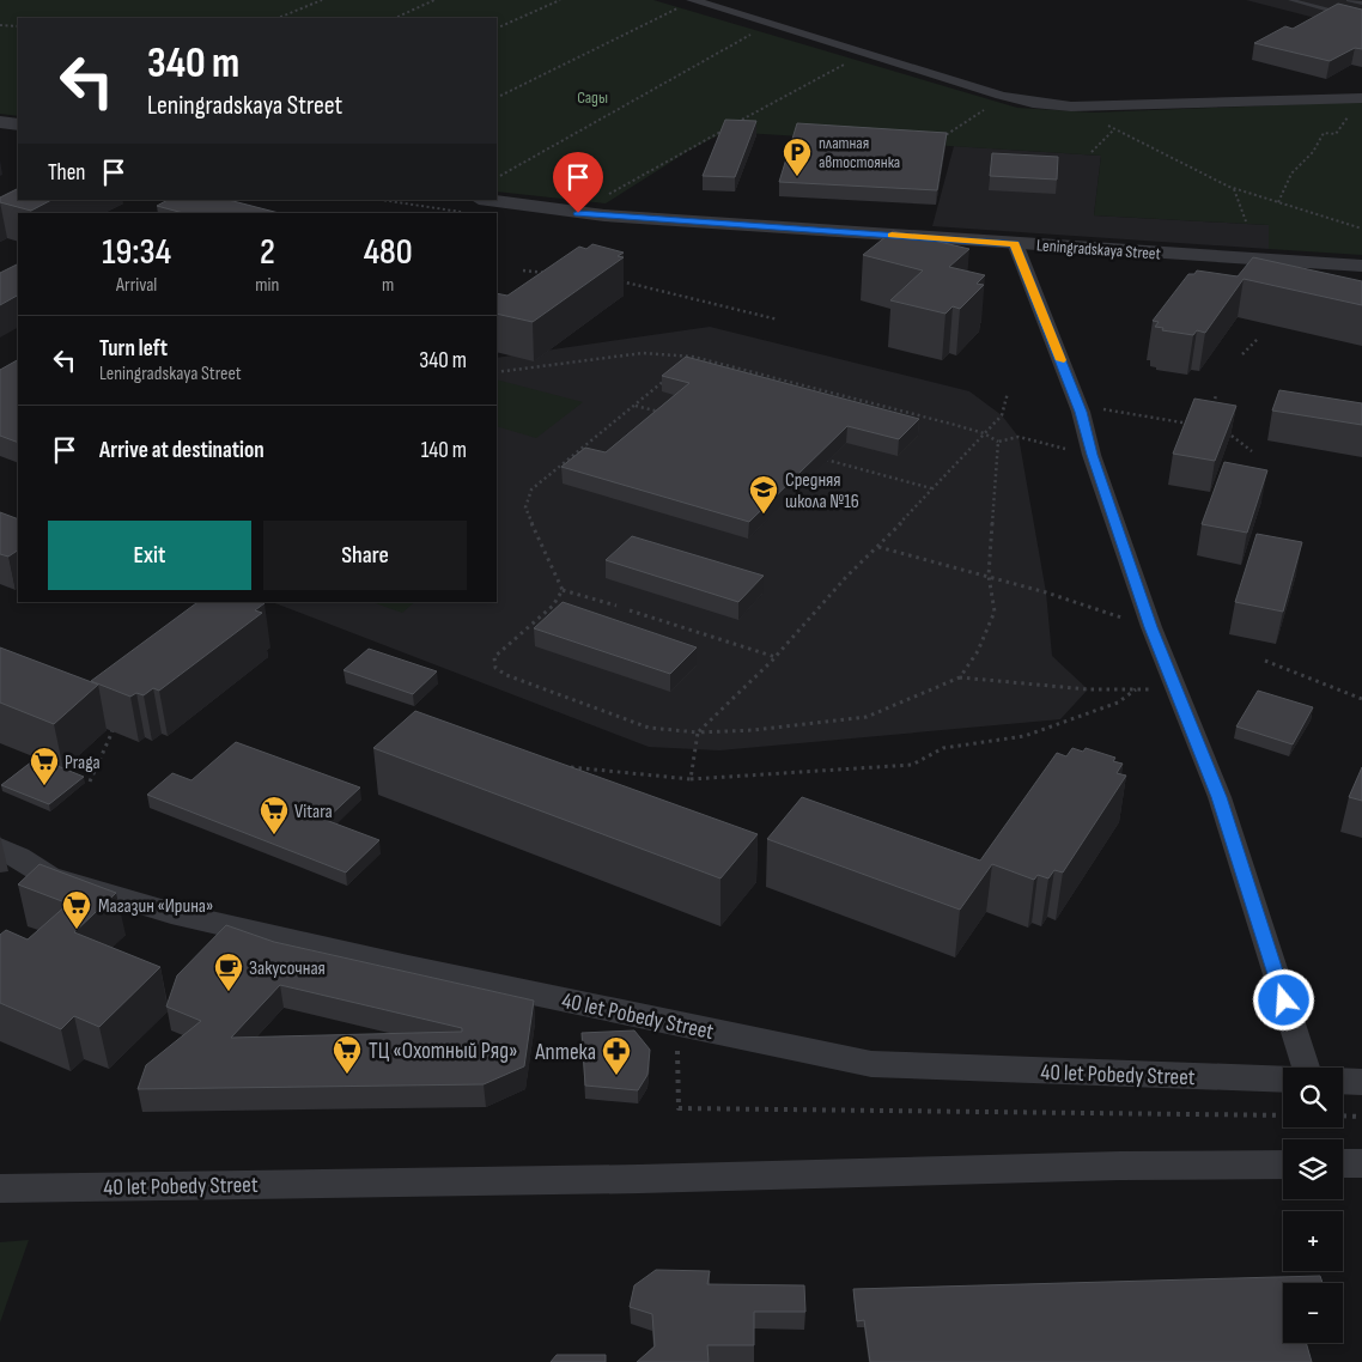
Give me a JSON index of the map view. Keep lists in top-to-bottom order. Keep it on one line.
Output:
{"streets":{"street":["Leningradskaya Street","40 let Pobedy Street"]},"parks":["Сады"],"places":{"parking":["платная автостоянка"],"school or university":["Средняя школа №16"],"supermarket":["Praga","Vitara","Магазин «Ирина»","ТЦ «Охотный Ряд»"],"cafe":["Закусочная"],"pharmacy":["Аптека"]},"page":{"turn":["340 m","Leningradskaya Street"],"then":"Then","eta":["19:34","Arrival","2","min","480","m"],"list":[{"name":"Turn left","note":"Leningradskaya Street","value":"340 m"},{"name":"Arrive at destination","value":"140 m"}],"buttons":["Exit","Share"],"map_buttons":["+","−"]}}
